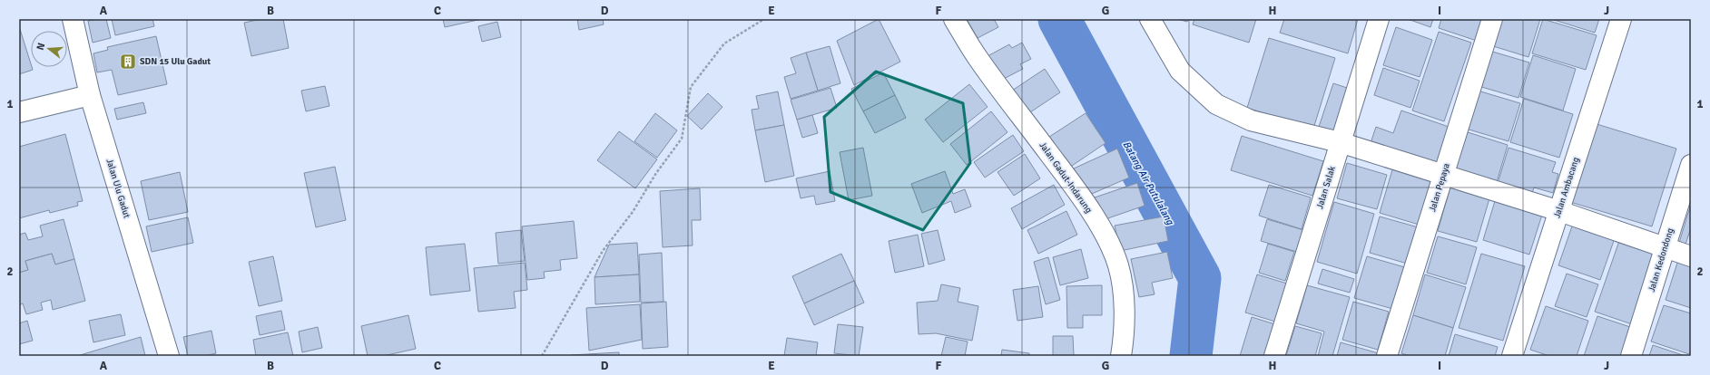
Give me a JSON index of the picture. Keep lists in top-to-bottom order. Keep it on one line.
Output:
{"streets":{"street":["Jalan Gadut-Indarung","Jalan Salak","Jalan Pepaya","Jalan Ambacang","Jalan Ulu Gadut","Jalan Kedondong"]},"water":["Batang Air Putulalang"],"places":{"building":["SDN 15 Ulu Gadut"]},"north":"left","grid":{"columns":["A","B","C","D","E","F","G","H","I","J"],"rows":["1","2"]}}
